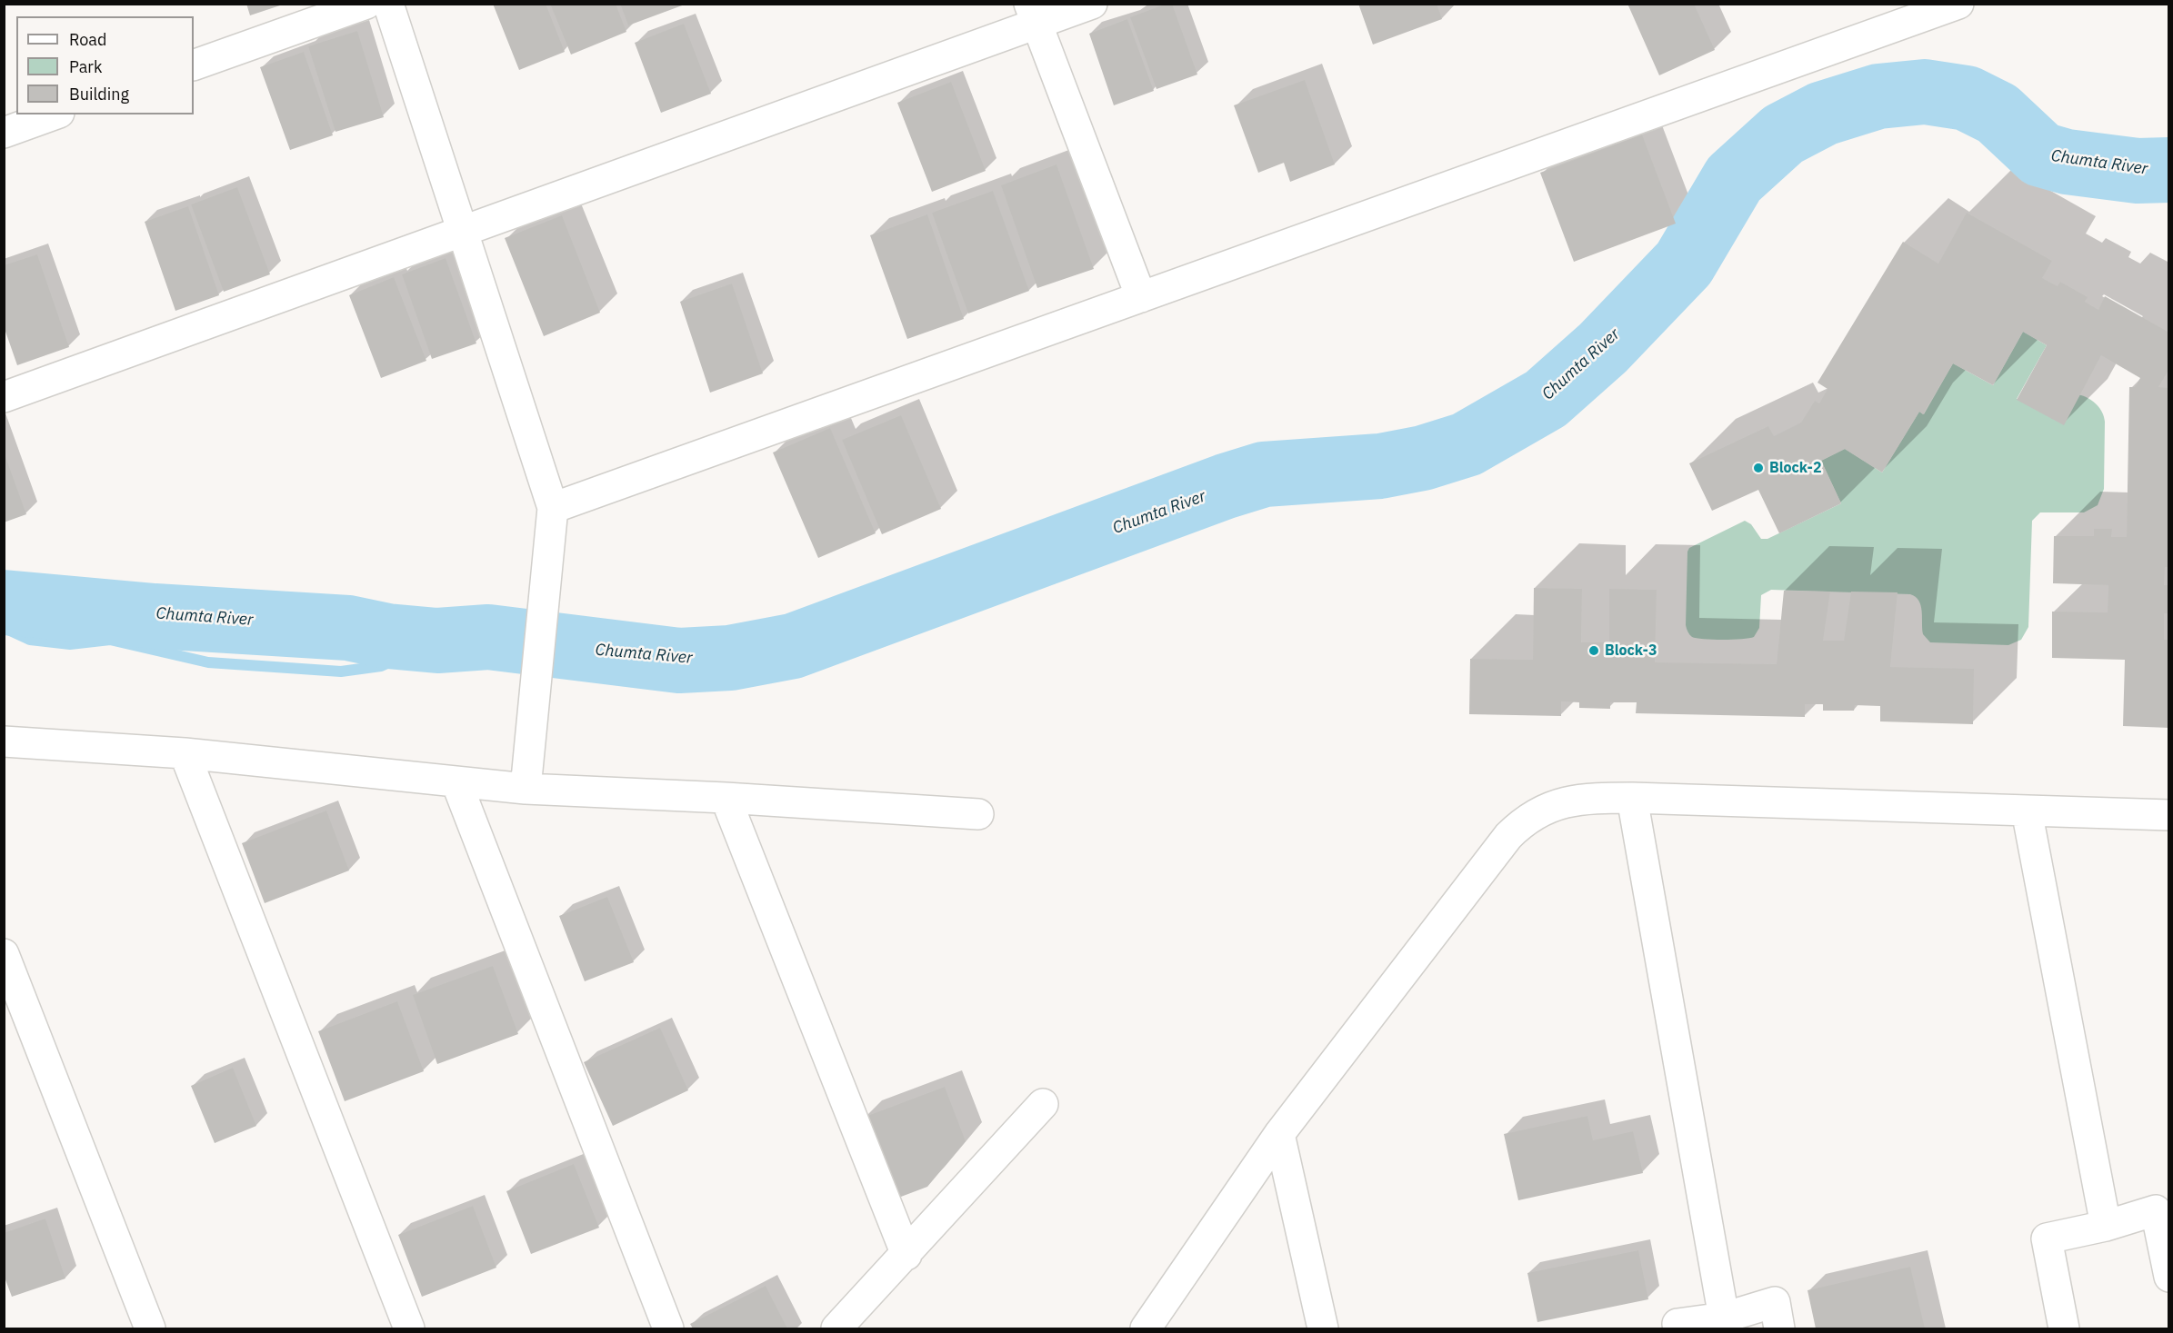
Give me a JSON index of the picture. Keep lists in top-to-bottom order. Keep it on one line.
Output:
{"water":["Chumta River"],"places":["Block-2","Block-3"],"legend":["Road","Park","Building"]}
